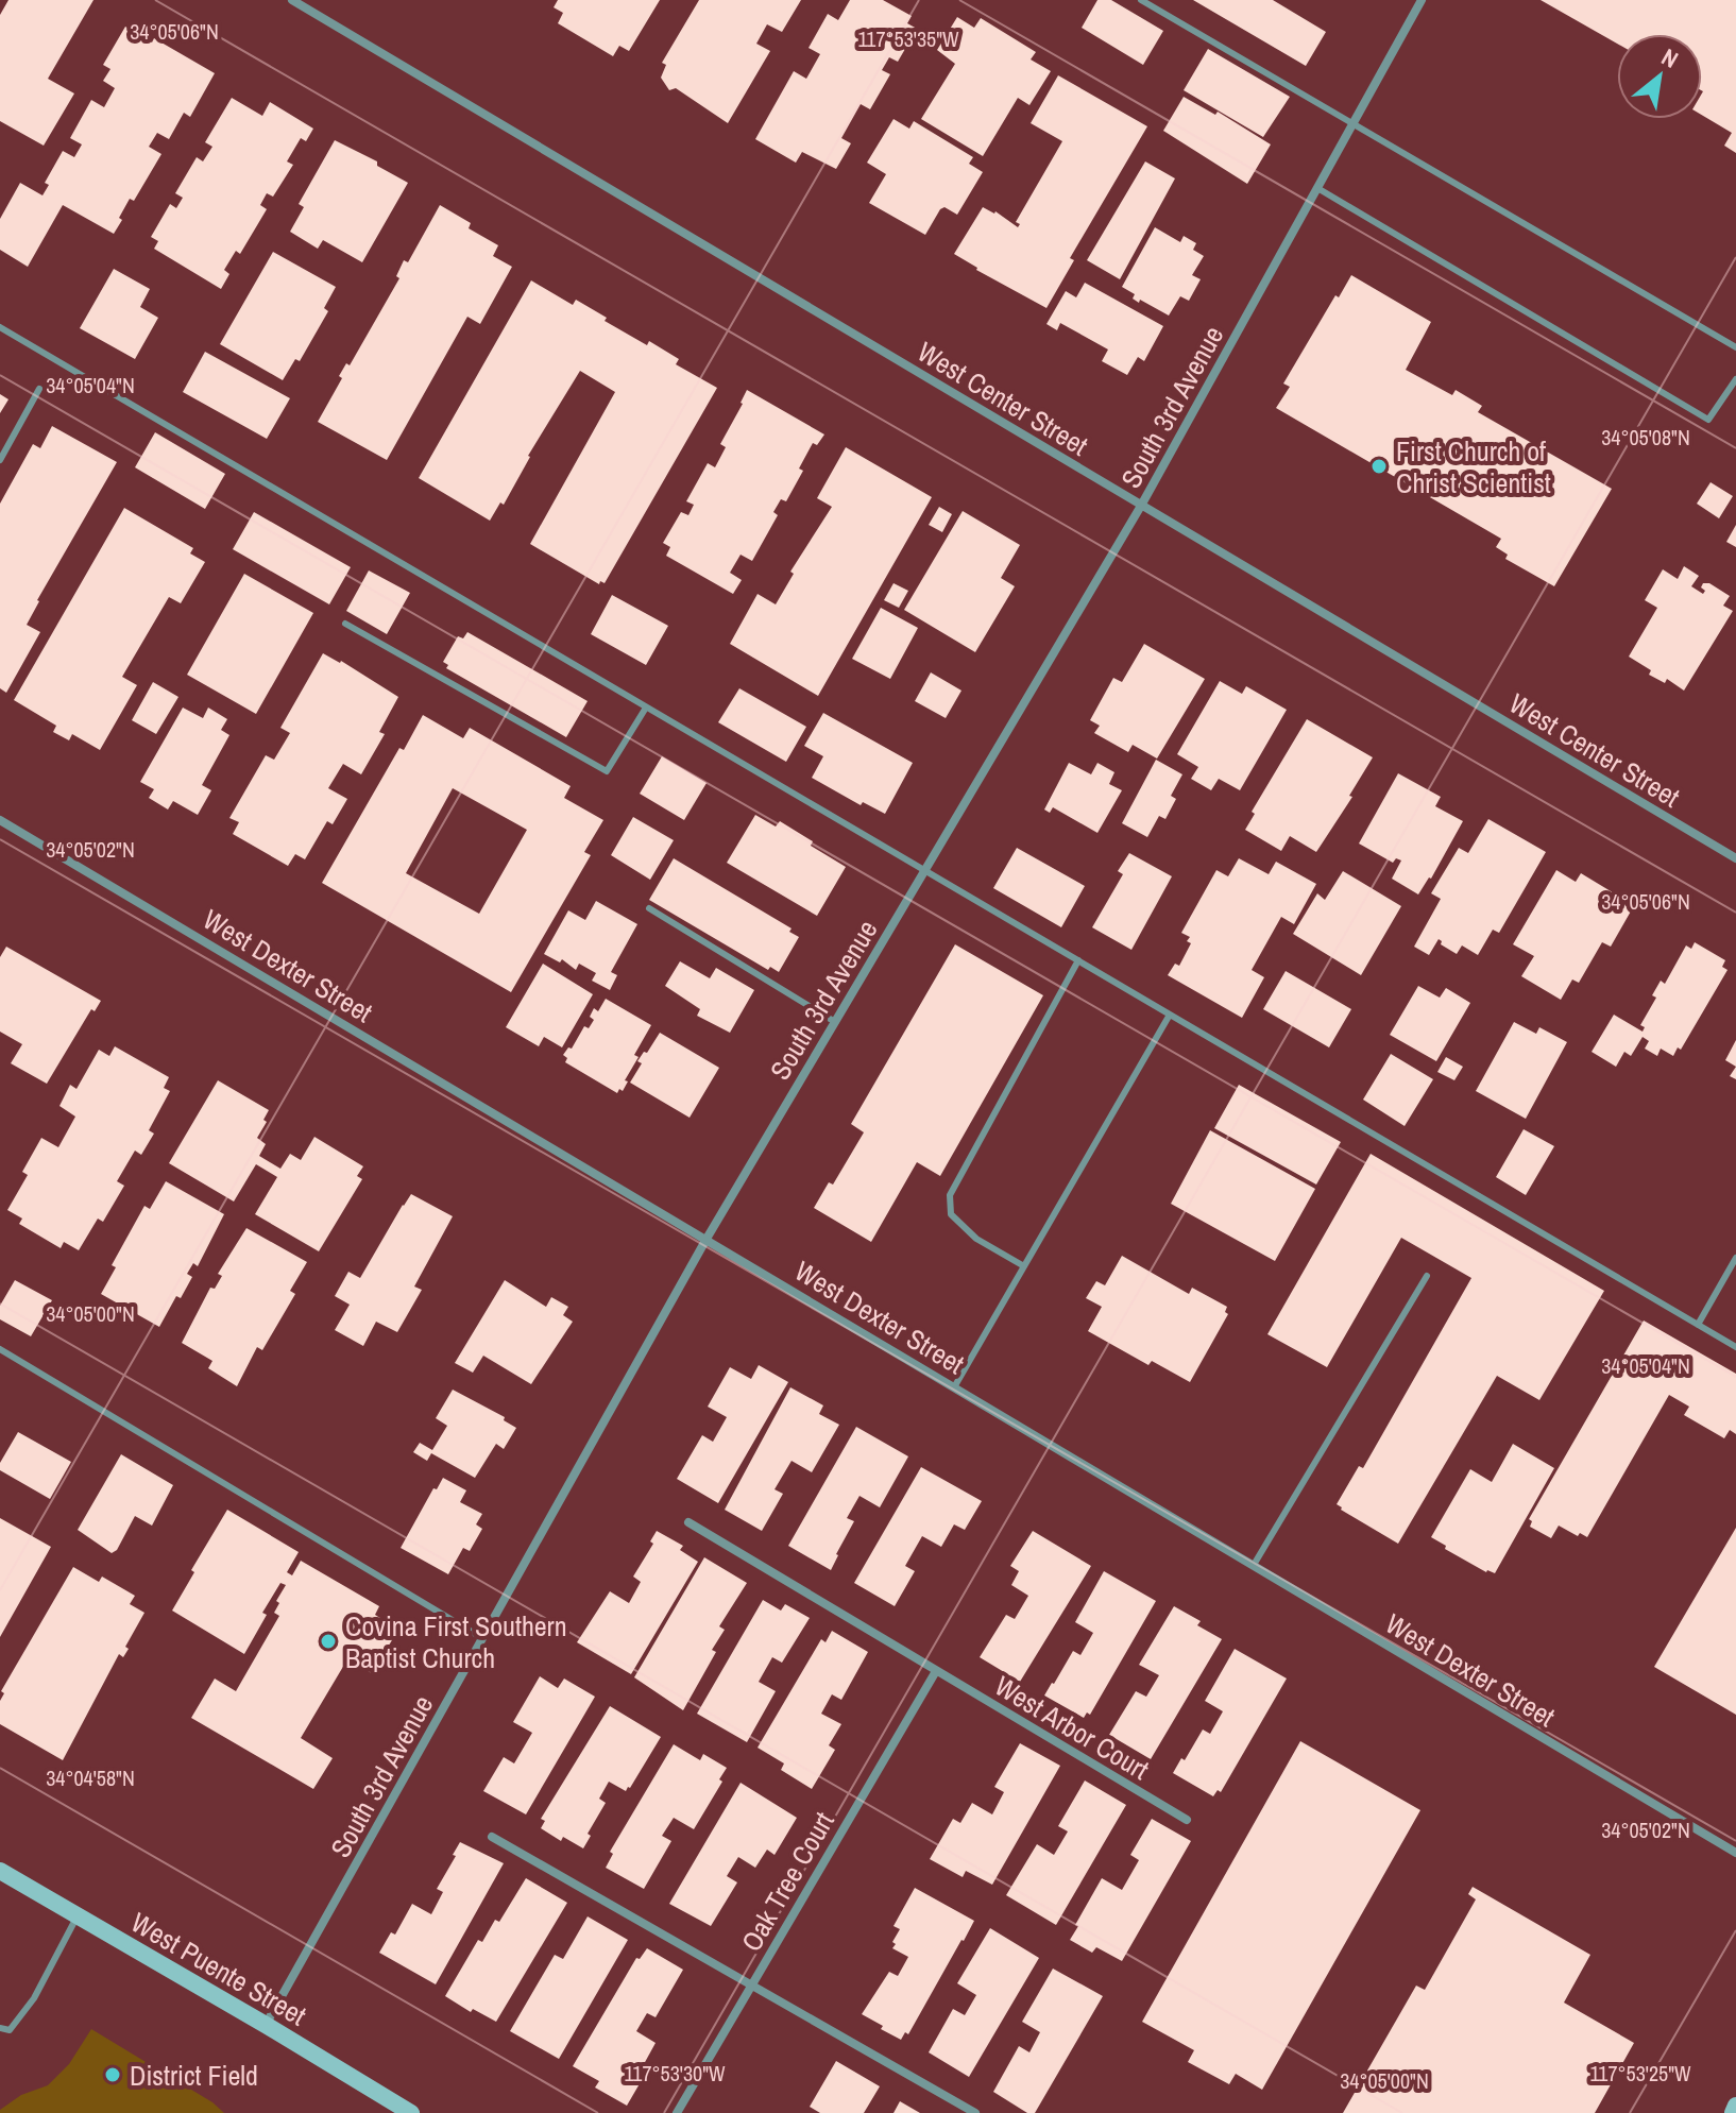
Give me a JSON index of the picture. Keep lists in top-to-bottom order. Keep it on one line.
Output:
{"streets":{"street":["West Center Street","South 3rd Avenue","West Dexter Street","West Arbor Court","Oak Tree Court","West Puente Street"]},"crossings":[["West Center Street","South 3rd Avenue"],["South 3rd Avenue","West Dexter Street"],["South 3rd Avenue","West Puente Street"],["West Arbor Court","Oak Tree Court"]],"places":["First Church of Christ Scientist","Covina First Southern Baptist Church","District Field"],"north":"top right","coordinates":["34°05'06\"N","117°53'35\"W","34°05'04\"N","34°05'08\"N","34°05'02\"N","34°05'00\"N","34°04'58\"N","117°53'30\"W","117°53'25\"W"]}
